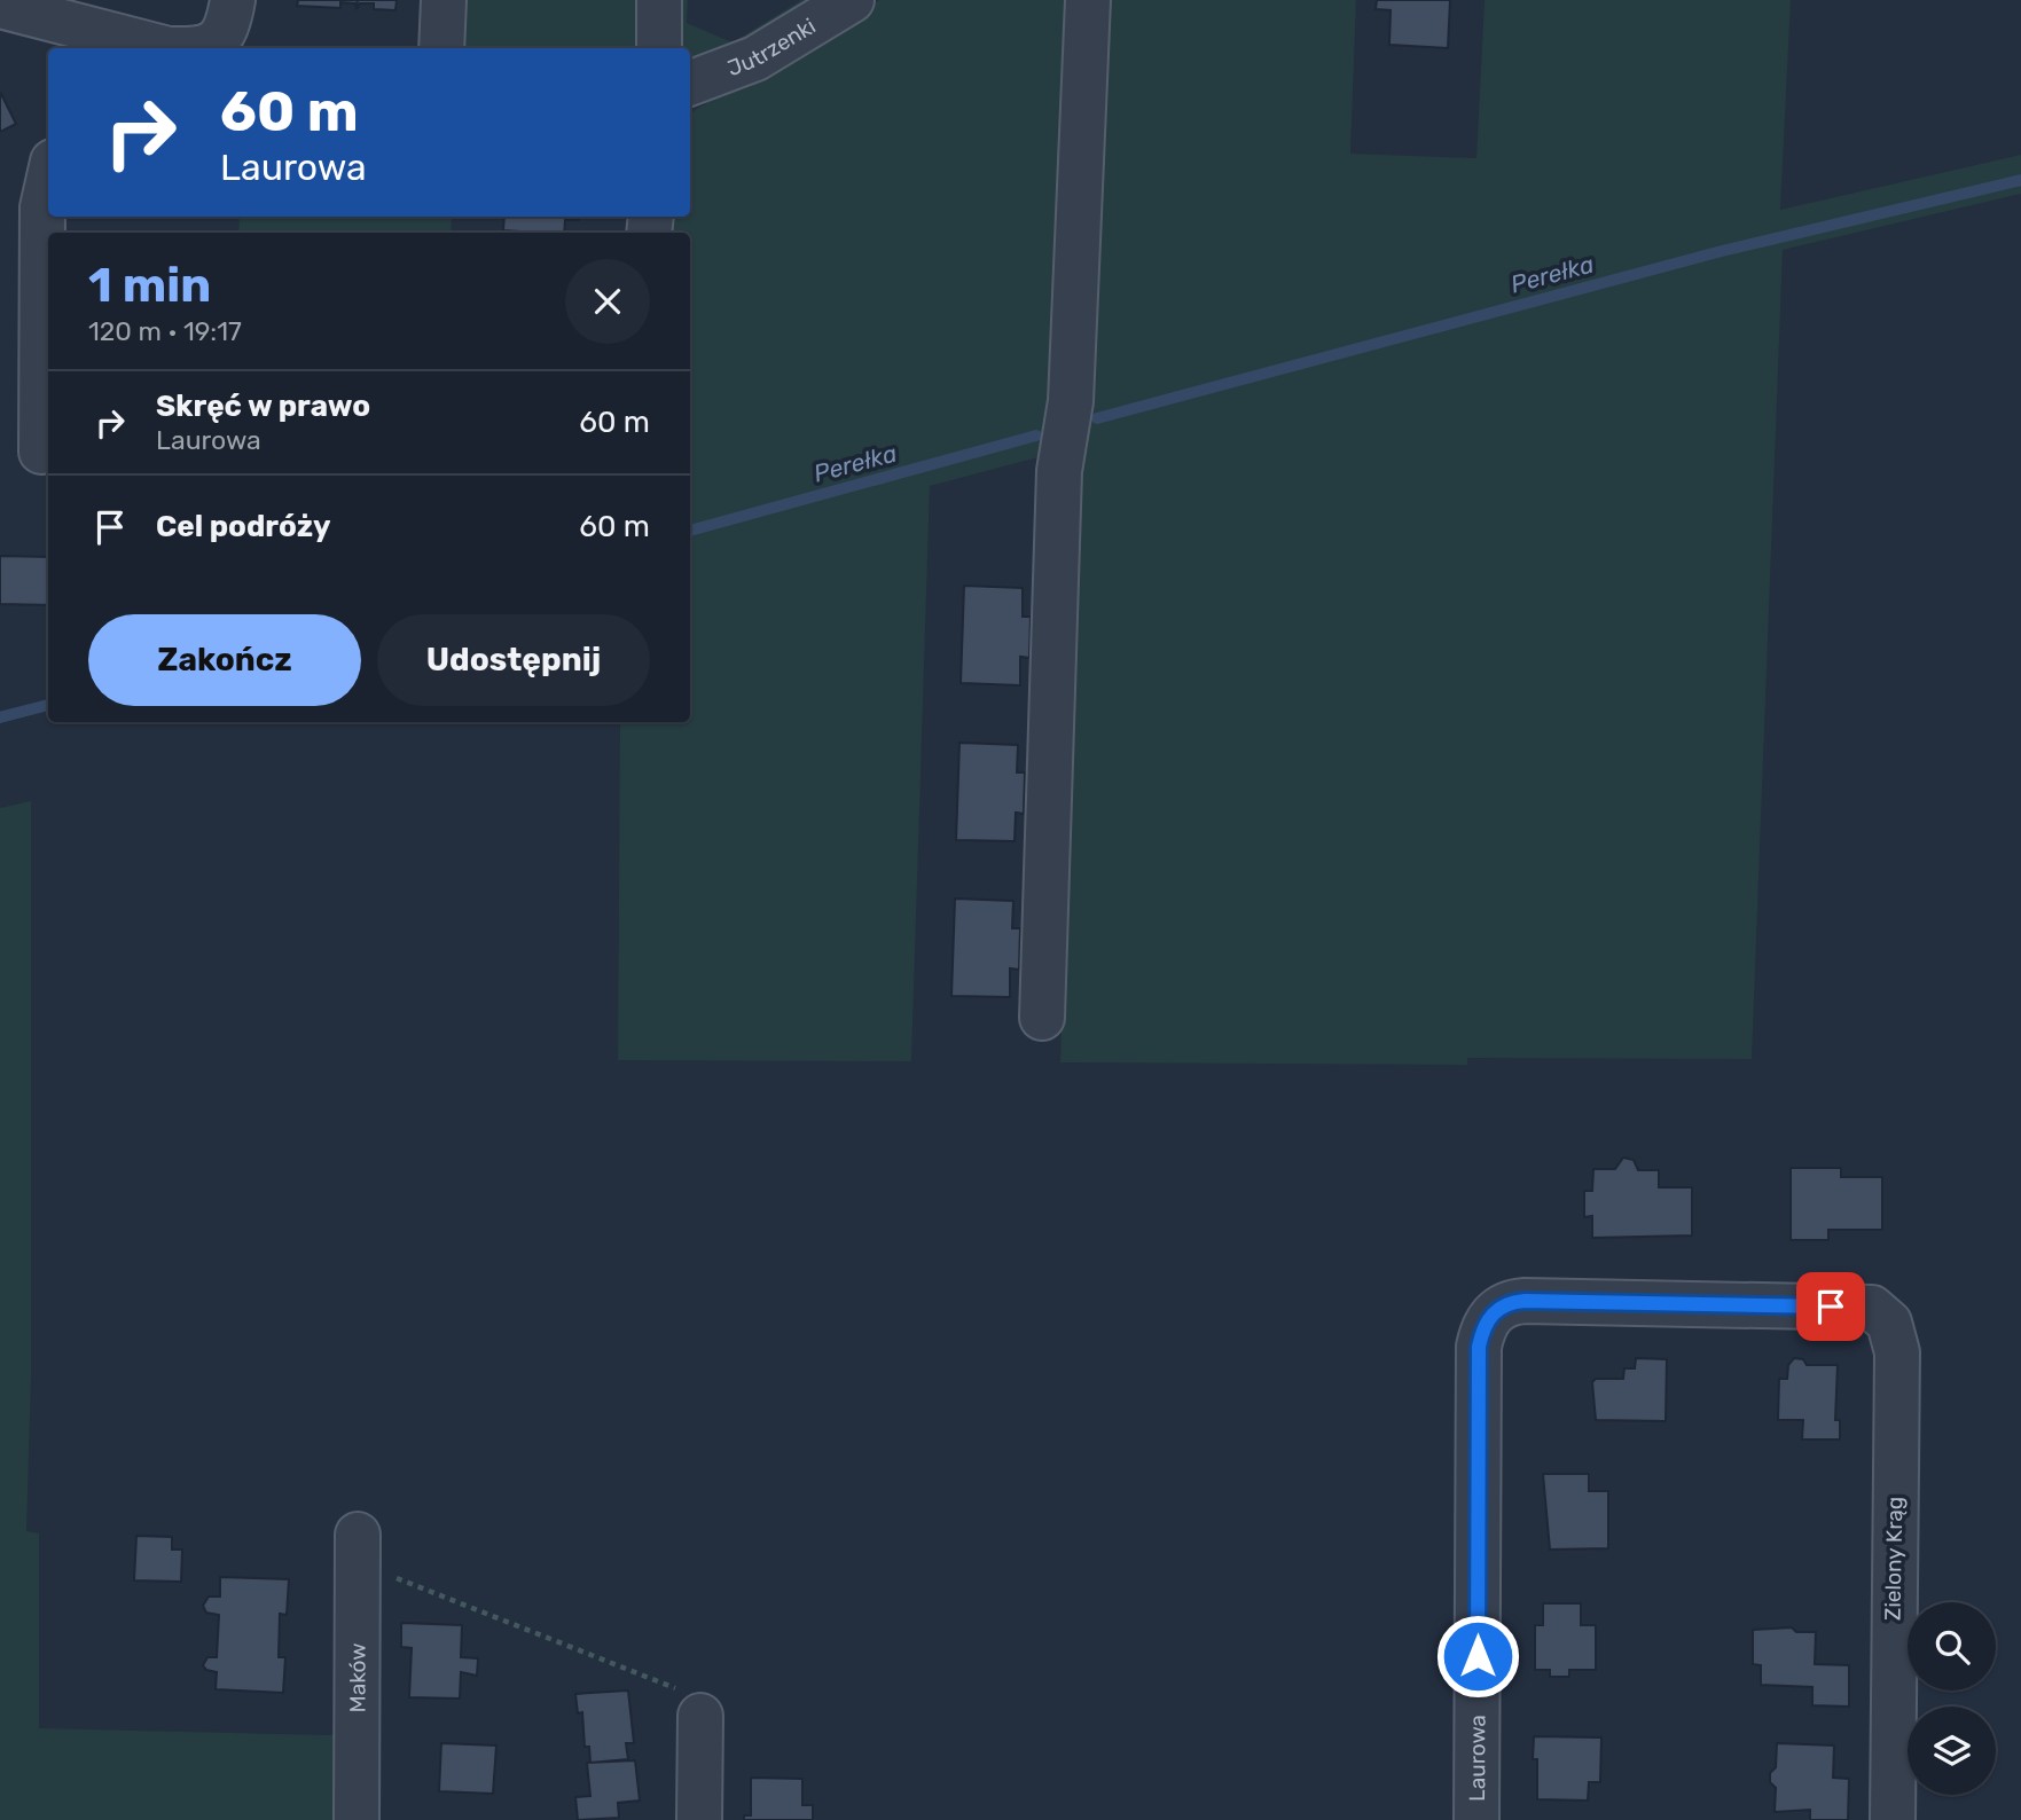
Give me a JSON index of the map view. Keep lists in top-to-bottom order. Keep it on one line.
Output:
{"streets":{"street":["Jutrzenki","Zielony Krąg","Maków","Laurowa"]},"crossings":[["Zielony Krąg","Laurowa"]],"water":["Perełka"],"page":{"turn":["60 m","Laurowa"],"heading":["1 min","120 m · 19:17"],"list":[{"name":"Skręć w prawo","note":"Laurowa","value":"60 m"},{"name":"Cel podróży","value":"60 m"}],"buttons":["Zakończ","Udostępnij"]}}
